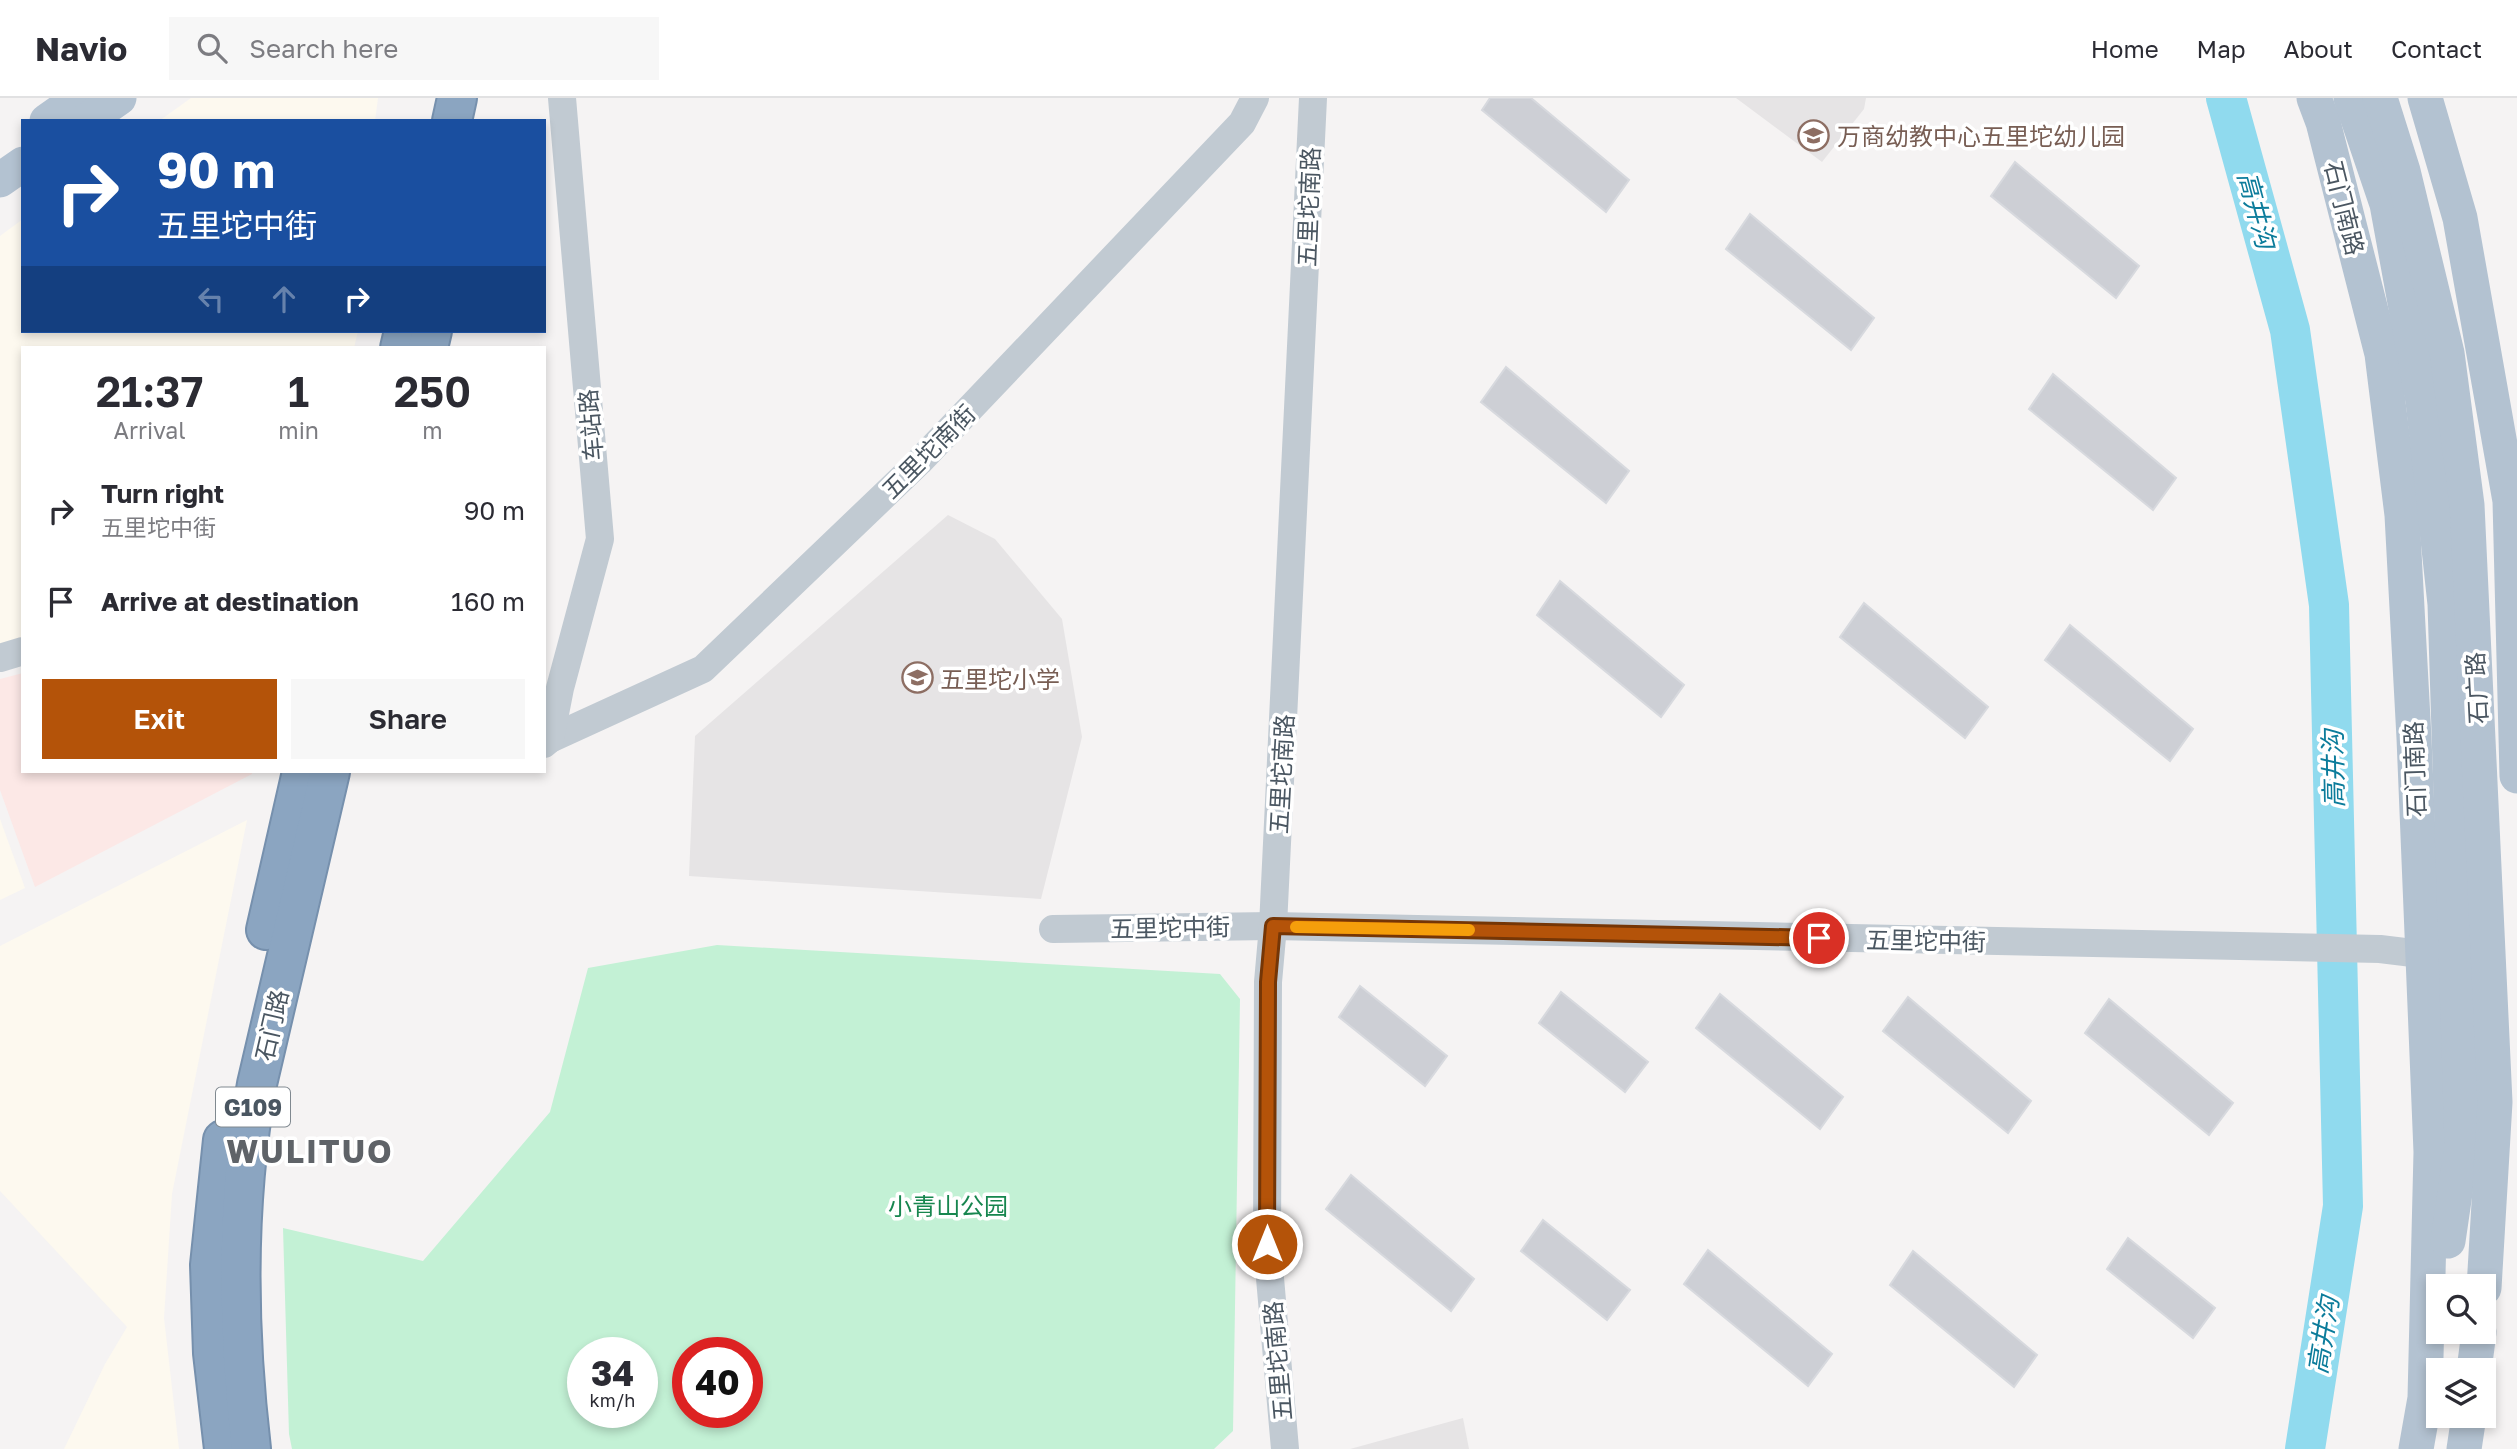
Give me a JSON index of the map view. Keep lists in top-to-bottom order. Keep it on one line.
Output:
{"streets":{"highway":["石门路","G109"],"main road":["石门南路","石广路"],"street":["五里坨南路","车站路","五里坨南街","五里坨中街"]},"crossings":[["五里坨南路","五里坨中街"],["石门南路","五里坨中街"],["车站路","五里坨南街"]],"districts":["WULITUO"],"water":["高井沟"],"parks":["小青山公园"],"places":{"school or university":["万商幼教中心五里坨幼儿园","五里坨小学"]},"page":{"header":"Navio","search":"Search here","nav":["Home","Map","About","Contact"],"turn":["90 m","五里坨中街"],"eta":["21:37","Arrival","1","min","250","m"],"list":[{"name":"Turn right","note":"五里坨中街","value":"90 m"},{"name":"Arrive at destination","value":"160 m"}],"buttons":["Exit","Share"],"speed":"34 km/h","limit":"40"}}
